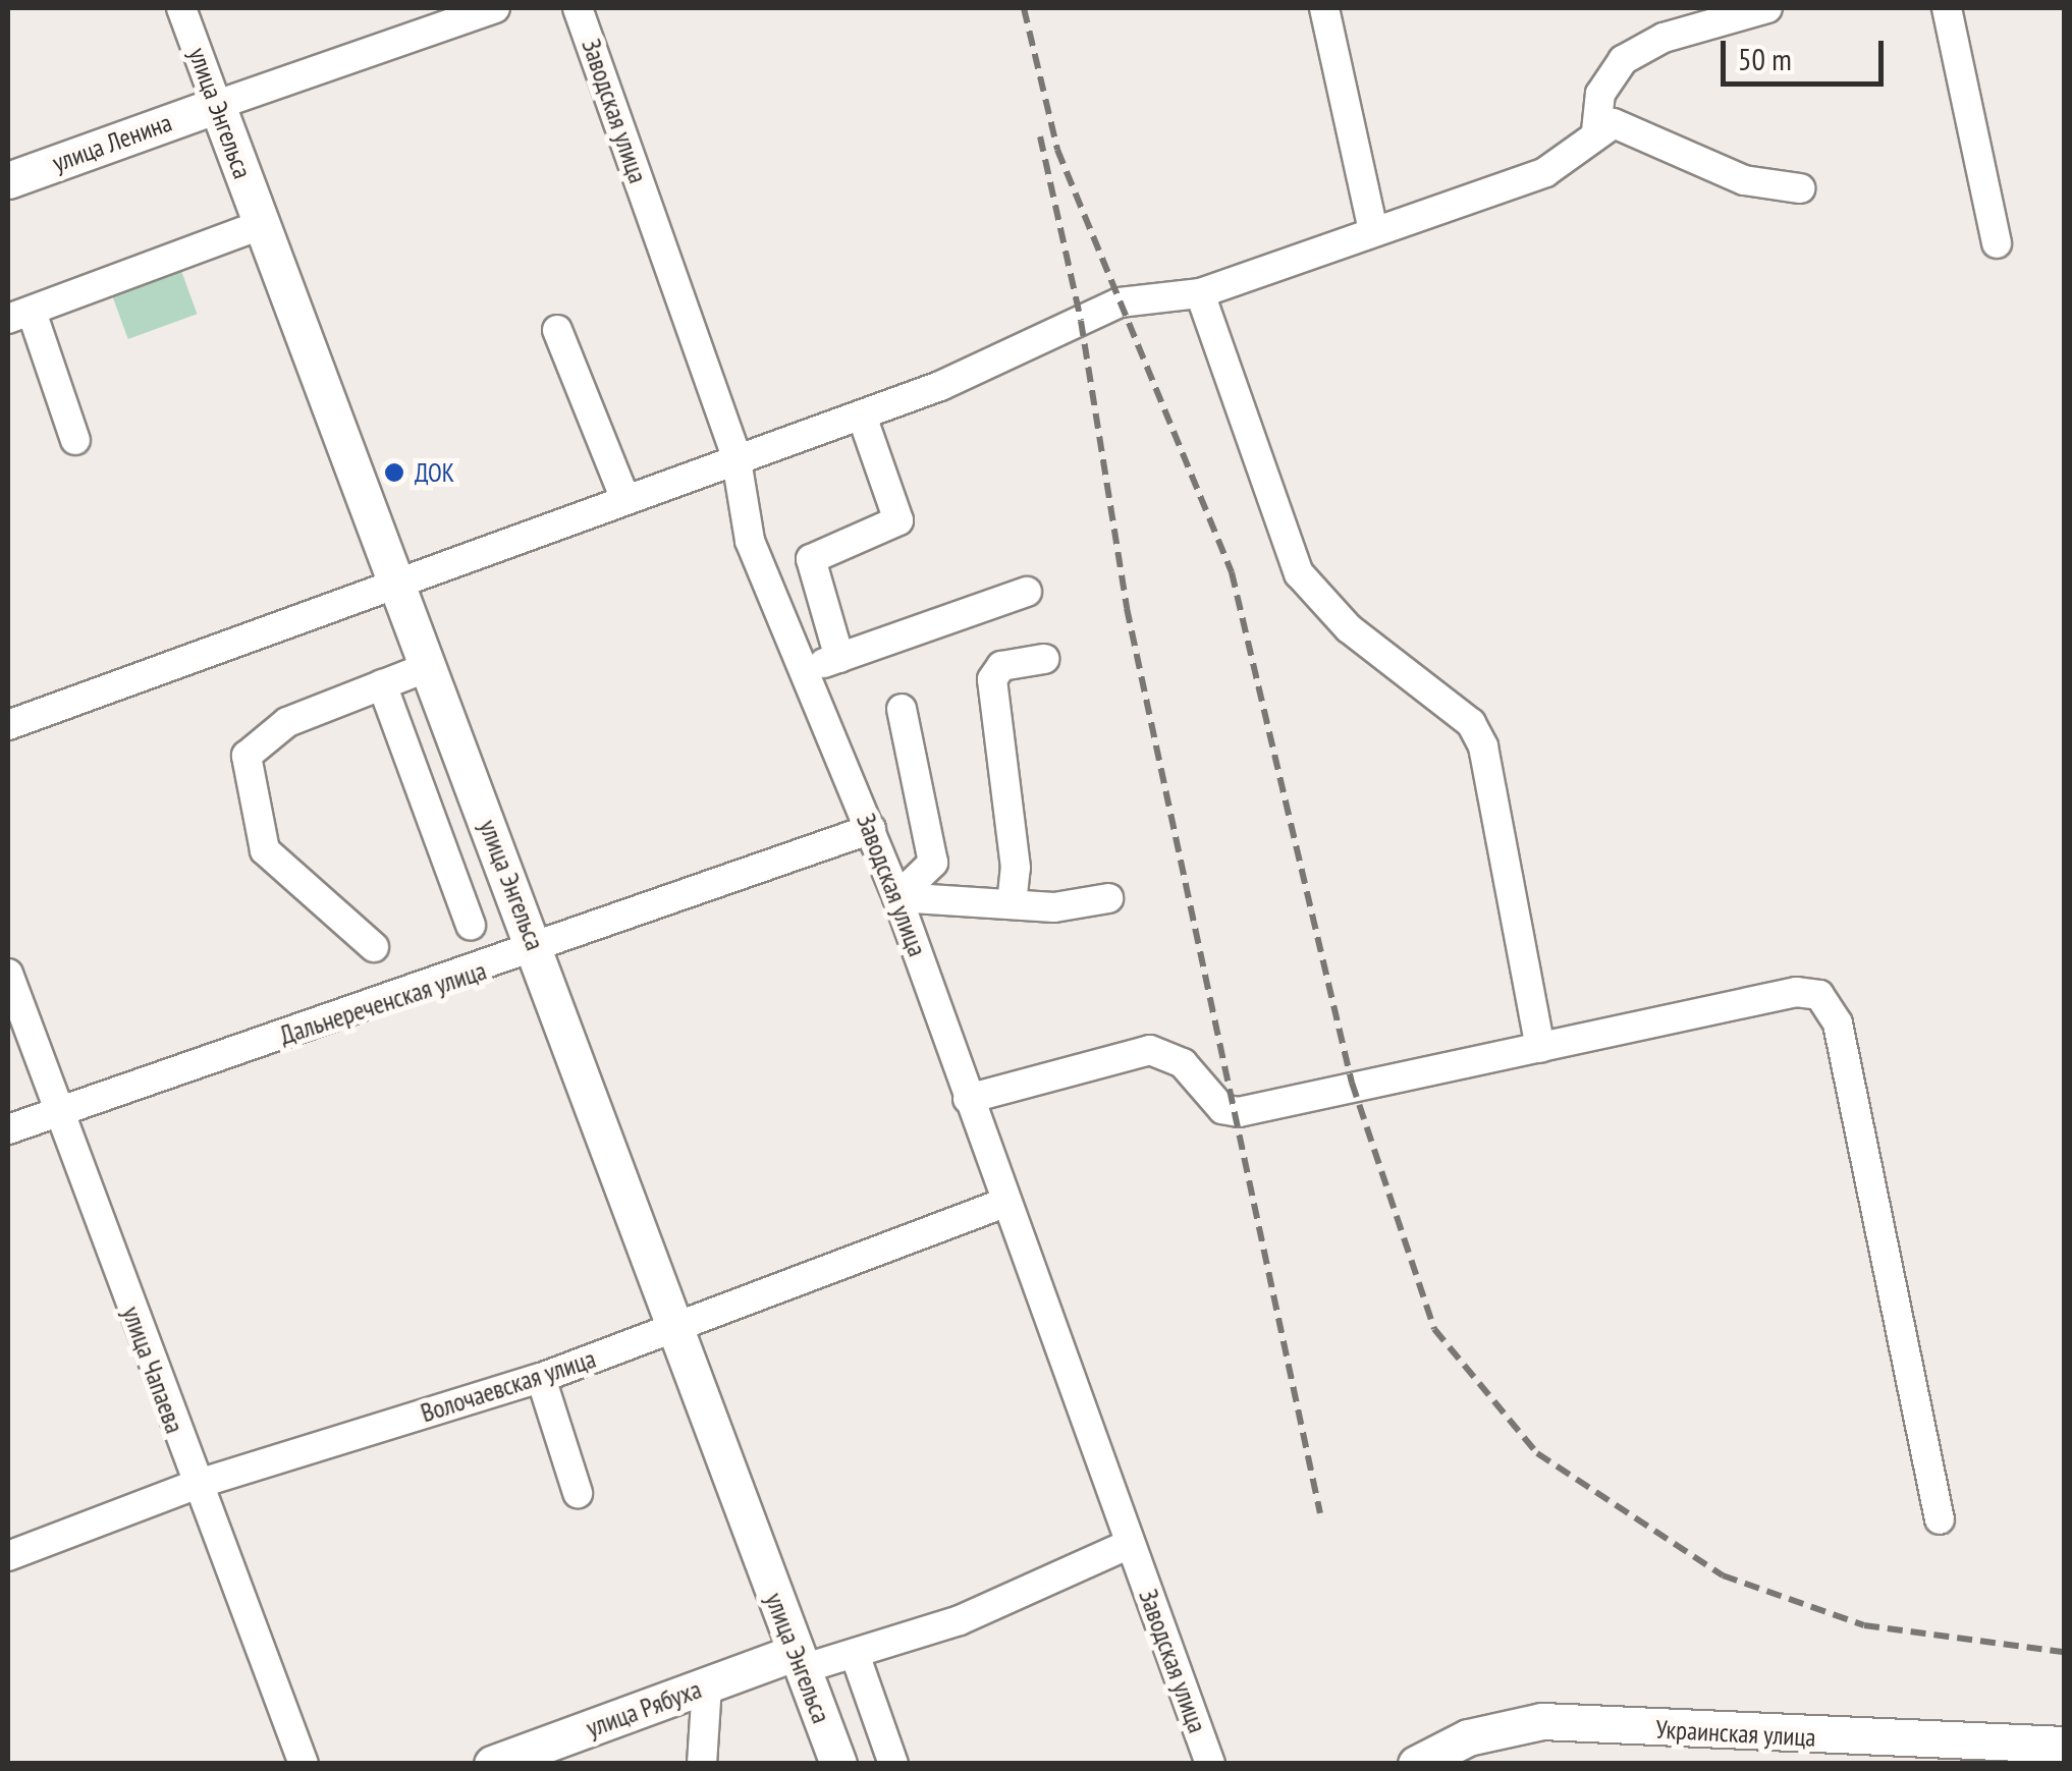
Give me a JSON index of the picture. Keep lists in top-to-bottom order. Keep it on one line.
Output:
{"streets":{"main road":["улица Энгельса","улица Ленина","улица Рябуха","Украинская улица"],"street":["Заводская улица","Дальнереченская улица","улица Чапаева","Волочаевская улица"]},"crossings":[["Заводская улица","Дальнереченская улица"],["Заводская улица","Волочаевская улица"],["улица Энгельса","улица Ленина"],["улица Энгельса","Дальнереченская улица"],["улица Энгельса","Волочаевская улица"],["улица Энгельса","улица Рябуха"],["Дальнереченская улица","улица Чапаева"],["улица Чапаева","Волочаевская улица"]],"places":["ДОК"],"scale_bar":"50 m"}
